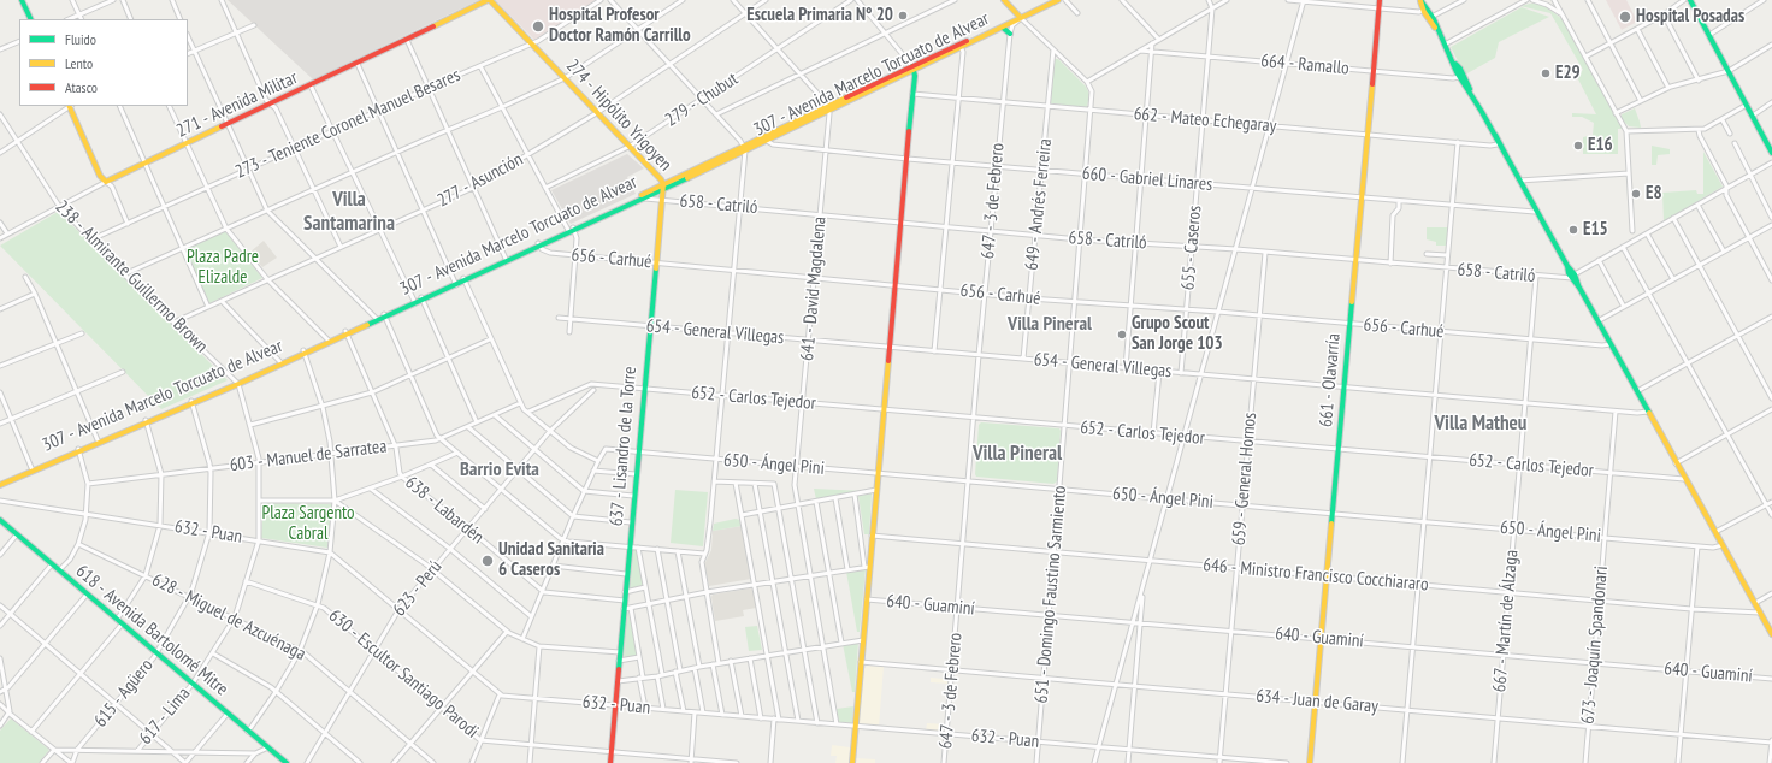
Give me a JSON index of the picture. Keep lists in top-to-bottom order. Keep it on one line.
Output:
{"streets":{"main road":["307 - Avenida Marcelo Torcuato de Alvear","271 - Avenida Militar","274 - Hipólito Yrigoyen","661 - Olavarría","637 - Lisandro de la Torre","618 - Avenida Bartolomé Mitre"],"street":["664 - Ramallo","279 - Chubut","662 - Mateo Echegaray","273 - Teniente Coronel Manuel Besares","660 - Gabriel Linares","277 - Asunción","647 - 3 de Febrero","658 - Catriló","649 - Andrés Ferreira","655 - Caseros","656 - Carhué","238 - Almirante Guillermo Brown","641 - David Magdalena","654 - General Villegas","652 - Carlos Tejedor","603 - Manuel de Sarratea","650 - Ángel Pini","659 - General Hornos","638 - Labardén","632 - Puan","646 - Ministro Francisco Cocchiararo","623 - Perú","651 - Domingo Faustino Sarmiento","640 - Guaminí","628 - Miguel de Azcuénaga","667 - Martín de Álzaga","673 - Joaquín Spandonari","630 - Escultor Santiago Parodi","615 - Agüero","634 - Juan de Garay","617 - Lima"]},"crossings":[["664 - Ramallo","655 - Caseros"],["664 - Ramallo","661 - Olavarría"],["307 - Avenida Marcelo Torcuato de Alvear","274 - Hipólito Yrigoyen"],["307 - Avenida Marcelo Torcuato de Alvear","660 - Gabriel Linares"],["307 - Avenida Marcelo Torcuato de Alvear","647 - 3 de Febrero"],["307 - Avenida Marcelo Torcuato de Alvear","658 - Catriló"],["307 - Avenida Marcelo Torcuato de Alvear","656 - Carhué"],["307 - Avenida Marcelo Torcuato de Alvear","238 - Almirante Guillermo Brown"],["307 - Avenida Marcelo Torcuato de Alvear","641 - David Magdalena"],["307 - Avenida Marcelo Torcuato de Alvear","637 - Lisandro de la Torre"],["307 - Avenida Marcelo Torcuato de Alvear","638 - Labardén"],["307 - Avenida Marcelo Torcuato de Alvear","615 - Agüero"],["307 - Avenida Marcelo Torcuato de Alvear","617 - Lima"],["279 - Chubut","274 - Hipólito Yrigoyen"],["271 - Avenida Militar","274 - Hipólito Yrigoyen"],["271 - Avenida Militar","238 - Almirante Guillermo Brown"],["274 - Hipólito Yrigoyen","273 - Teniente Coronel Manuel Besares"],["274 - Hipólito Yrigoyen","277 - Asunción"],["274 - Hipólito Yrigoyen","637 - Lisandro de la Torre"],["662 - Mateo Echegaray","647 - 3 de Febrero"],["662 - Mateo Echegaray","649 - Andrés Ferreira"],["662 - Mateo Echegaray","655 - Caseros"],["662 - Mateo Echegaray","661 - Olavarría"],["662 - Mateo Echegaray","651 - Domingo Faustino Sarmiento"],["273 - Teniente Coronel Manuel Besares","238 - Almirante Guillermo Brown"],["660 - Gabriel Linares","647 - 3 de Febrero"],["660 - Gabriel Linares","649 - Andrés Ferreira"],["660 - Gabriel Linares","655 - Caseros"],["660 - Gabriel Linares","641 - David Magdalena"],["660 - Gabriel Linares","661 - Olavarría"],["660 - Gabriel Linares","651 - Domingo Faustino Sarmiento"],["277 - Asunción","238 - Almirante Guillermo Brown"],["647 - 3 de Febrero","658 - Catriló"],["647 - 3 de Febrero","656 - Carhué"],["647 - 3 de Febrero","654 - General Villegas"],["647 - 3 de Febrero","652 - Carlos Tejedor"],["647 - 3 de Febrero","650 - Ángel Pini"],["647 - 3 de Febrero","632 - Puan"],["647 - 3 de Febrero","646 - Ministro Francisco Cocchiararo"],["647 - 3 de Febrero","640 - Guaminí"],["647 - 3 de Febrero","634 - Juan de Garay"],["658 - Catriló","649 - Andrés Ferreira"],["658 - Catriló","655 - Caseros"],["658 - Catriló","641 - David Magdalena"],["658 - Catriló","661 - Olavarría"],["658 - Catriló","637 - Lisandro de la Torre"],["658 - Catriló","659 - General Hornos"],["658 - Catriló","651 - Domingo Faustino Sarmiento"],["658 - Catriló","667 - Martín de Álzaga"],["649 - Andrés Ferreira","656 - Carhué"],["649 - Andrés Ferreira","654 - General Villegas"],["655 - Caseros","656 - Carhué"],["655 - Caseros","654 - General Villegas"],["656 - Carhué","641 - David Magdalena"],["656 - Carhué","661 - Olavarría"],["656 - Carhué","637 - Lisandro de la Torre"],["656 - Carhué","659 - General Hornos"],["656 - Carhué","651 - Domingo Faustino Sarmiento"],["656 - Carhué","667 - Martín de Álzaga"],["238 - Almirante Guillermo Brown","617 - Lima"],["641 - David Magdalena","654 - General Villegas"],["641 - David Magdalena","652 - Carlos Tejedor"],["641 - David Magdalena","650 - Ángel Pini"],["641 - David Magdalena","632 - Puan"],["654 - General Villegas","661 - Olavarría"],["654 - General Villegas","637 - Lisandro de la Torre"],["654 - General Villegas","659 - General Hornos"],["654 - General Villegas","651 - Domingo Faustino Sarmiento"],["654 - General Villegas","667 - Martín de Álzaga"],["654 - General Villegas","673 - Joaquín Spandonari"],["661 - Olavarría","652 - Carlos Tejedor"],["661 - Olavarría","650 - Ángel Pini"],["661 - Olavarría","646 - Ministro Francisco Cocchiararo"],["661 - Olavarría","640 - Guaminí"],["661 - Olavarría","634 - Juan de Garay"],["652 - Carlos Tejedor","637 - Lisandro de la Torre"],["652 - Carlos Tejedor","659 - General Hornos"],["652 - Carlos Tejedor","651 - Domingo Faustino Sarmiento"],["652 - Carlos Tejedor","667 - Martín de Álzaga"],["652 - Carlos Tejedor","673 - Joaquín Spandonari"],["637 - Lisandro de la Torre","650 - Ángel Pini"],["637 - Lisandro de la Torre","632 - Puan"],["637 - Lisandro de la Torre","630 - Escultor Santiago Parodi"],["603 - Manuel de Sarratea","638 - Labardén"],["603 - Manuel de Sarratea","615 - Agüero"],["603 - Manuel de Sarratea","617 - Lima"],["650 - Ángel Pini","659 - General Hornos"],["650 - Ángel Pini","651 - Domingo Faustino Sarmiento"],["650 - Ángel Pini","667 - Martín de Álzaga"],["650 - Ángel Pini","673 - Joaquín Spandonari"],["659 - General Hornos","632 - Puan"],["659 - General Hornos","646 - Ministro Francisco Cocchiararo"],["659 - General Hornos","640 - Guaminí"],["659 - General Hornos","634 - Juan de Garay"],["638 - Labardén","623 - Perú"],["632 - Puan","623 - Perú"],["632 - Puan","651 - Domingo Faustino Sarmiento"],["632 - Puan","615 - Agüero"],["632 - Puan","617 - Lima"],["646 - Ministro Francisco Cocchiararo","651 - Domingo Faustino Sarmiento"],["646 - Ministro Francisco Cocchiararo","667 - Martín de Álzaga"],["646 - Ministro Francisco Cocchiararo","673 - Joaquín Spandonari"],["623 - Perú","628 - Miguel de Azcuénaga"],["623 - Perú","630 - Escultor Santiago Parodi"],["651 - Domingo Faustino Sarmiento","640 - Guaminí"],["651 - Domingo Faustino Sarmiento","634 - Juan de Garay"],["640 - Guaminí","667 - Martín de Álzaga"],["640 - Guaminí","673 - Joaquín Spandonari"],["628 - Miguel de Azcuénaga","615 - Agüero"],["628 - Miguel de Azcuénaga","617 - Lima"],["667 - Martín de Álzaga","634 - Juan de Garay"],["618 - Avenida Bartolomé Mitre","615 - Agüero"],["618 - Avenida Bartolomé Mitre","617 - Lima"],["673 - Joaquín Spandonari","634 - Juan de Garay"],["630 - Escultor Santiago Parodi","617 - Lima"]],"districts":["Villa Santamarina","Villa Pineral","Villa Matheu","Villa Pineral","Barrio Evita"],"parks":["Plaza Padre Elizalde","Plaza Sargento Cabral"],"places":["Escuela Primaria N° 20","Hospital Posadas","Hospital Profesor Doctor Ramón Carrillo","E29","E16","E8","E15","Grupo Scout San Jorge 103","Unidad Sanitaria 6 Caseros"],"legend":["Fluido","Lento","Atasco"]}
